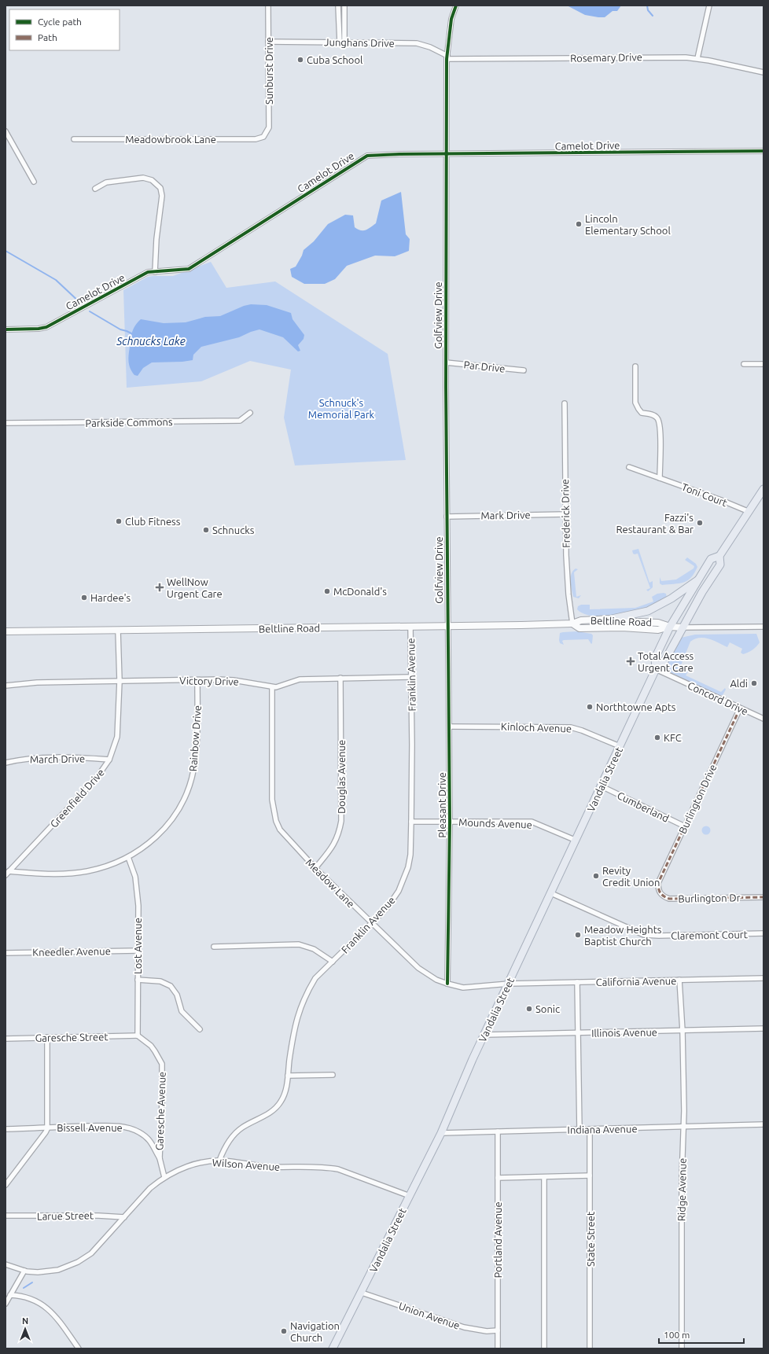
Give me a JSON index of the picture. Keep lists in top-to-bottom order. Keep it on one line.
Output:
{"streets":{"main road":["Beltline Road","Vandalia Street"],"street":["Junghans Drive","Rosemary Drive","Sunburst Drive","Meadowbrook Lane","Camelot Drive","Golfview Drive","Par Drive","Parkside Commons","Toni Court","Frederick Drive","Mark Drive","Franklin Avenue","Victory Drive","Concord Drive","Kinloch Avenue","Rainbow Drive","March Drive","Douglas Avenue","Greenfield Drive","Burlington Drive","Pleasant Drive","Cumberland","Mounds Avenue","Meadow Lane","Burlington Dr","Claremont Court","Lost Avenue","Kneedler Avenue","California Avenue","Illinois Avenue","Garesche Street","Garesche Avenue","Bissell Avenue","Indiana Avenue","Wilson Avenue","Ridge Avenue","Larue Street","State Street","Portland Avenue","Union Avenue"]},"crossings":[["Junghans Drive","Rosemary Drive"],["Junghans Drive","Sunburst Drive"],["Junghans Drive","Golfview Drive"],["Rosemary Drive","Golfview Drive"],["Sunburst Drive","Meadowbrook Lane"],["Camelot Drive","Golfview Drive"],["Golfview Drive","Par Drive"],["Golfview Drive","Mark Drive"],["Golfview Drive","Beltline Road"],["Golfview Drive","Pleasant Drive"],["Toni Court","Vandalia Street"],["Frederick Drive","Mark Drive"],["Frederick Drive","Beltline Road"],["Beltline Road","Franklin Avenue"],["Beltline Road","Vandalia Street"],["Beltline Road","Greenfield Drive"],["Beltline Road","Pleasant Drive"],["Franklin Avenue","Victory Drive"],["Franklin Avenue","Mounds Avenue"],["Franklin Avenue","Meadow Lane"],["Franklin Avenue","Wilson Avenue"],["Victory Drive","Rainbow Drive"],["Victory Drive","Douglas Avenue"],["Victory Drive","Greenfield Drive"],["Victory Drive","Meadow Lane"],["Concord Drive","Vandalia Street"],["Concord Drive","Burlington Drive"],["Kinloch Avenue","Vandalia Street"],["Kinloch Avenue","Pleasant Drive"],["Rainbow Drive","Greenfield Drive"],["Rainbow Drive","Lost Avenue"],["March Drive","Greenfield Drive"],["Douglas Avenue","Meadow Lane"],["Vandalia Street","Cumberland"],["Vandalia Street","Mounds Avenue"],["Vandalia Street","Meadow Lane"],["Vandalia Street","Claremont Court"],["Vandalia Street","California Avenue"],["Vandalia Street","Illinois Avenue"],["Vandalia Street","Indiana Avenue"],["Vandalia Street","Wilson Avenue"],["Vandalia Street","Union Avenue"],["Burlington Drive","Cumberland"],["Burlington Drive","Burlington Dr"],["Pleasant Drive","Mounds Avenue"],["Pleasant Drive","Meadow Lane"],["Meadow Lane","California Avenue"],["Lost Avenue","Kneedler Avenue"],["Lost Avenue","Garesche Street"],["Lost Avenue","Garesche Avenue"],["California Avenue","Ridge Avenue"],["Illinois Avenue","Ridge Avenue"],["Garesche Street","Garesche Avenue"],["Garesche Avenue","Bissell Avenue"],["Garesche Avenue","Wilson Avenue"],["Indiana Avenue","Ridge Avenue"],["Indiana Avenue","State Street"],["Indiana Avenue","Portland Avenue"],["Wilson Avenue","Larue Street"],["Portland Avenue","Union Avenue"]],"water":["Schnucks Lake"],"parks":["Schnuck's Memorial Park"],"places":{"other":["Cuba School","Lincoln Elementary School","Club Fitness","Fazzi's Restaurant & Bar","Schnucks","McDonald's","Hardee's","Aldi","Northtowne Apts","KFC","Revity Credit Union","Meadow Heights Baptist Church","Sonic","Navigation Church"],"health":["WellNow Urgent Care","Total Access Urgent Care"]},"legend":["Cycle path","Path"],"scale_bar":"100 m","north":"top"}
